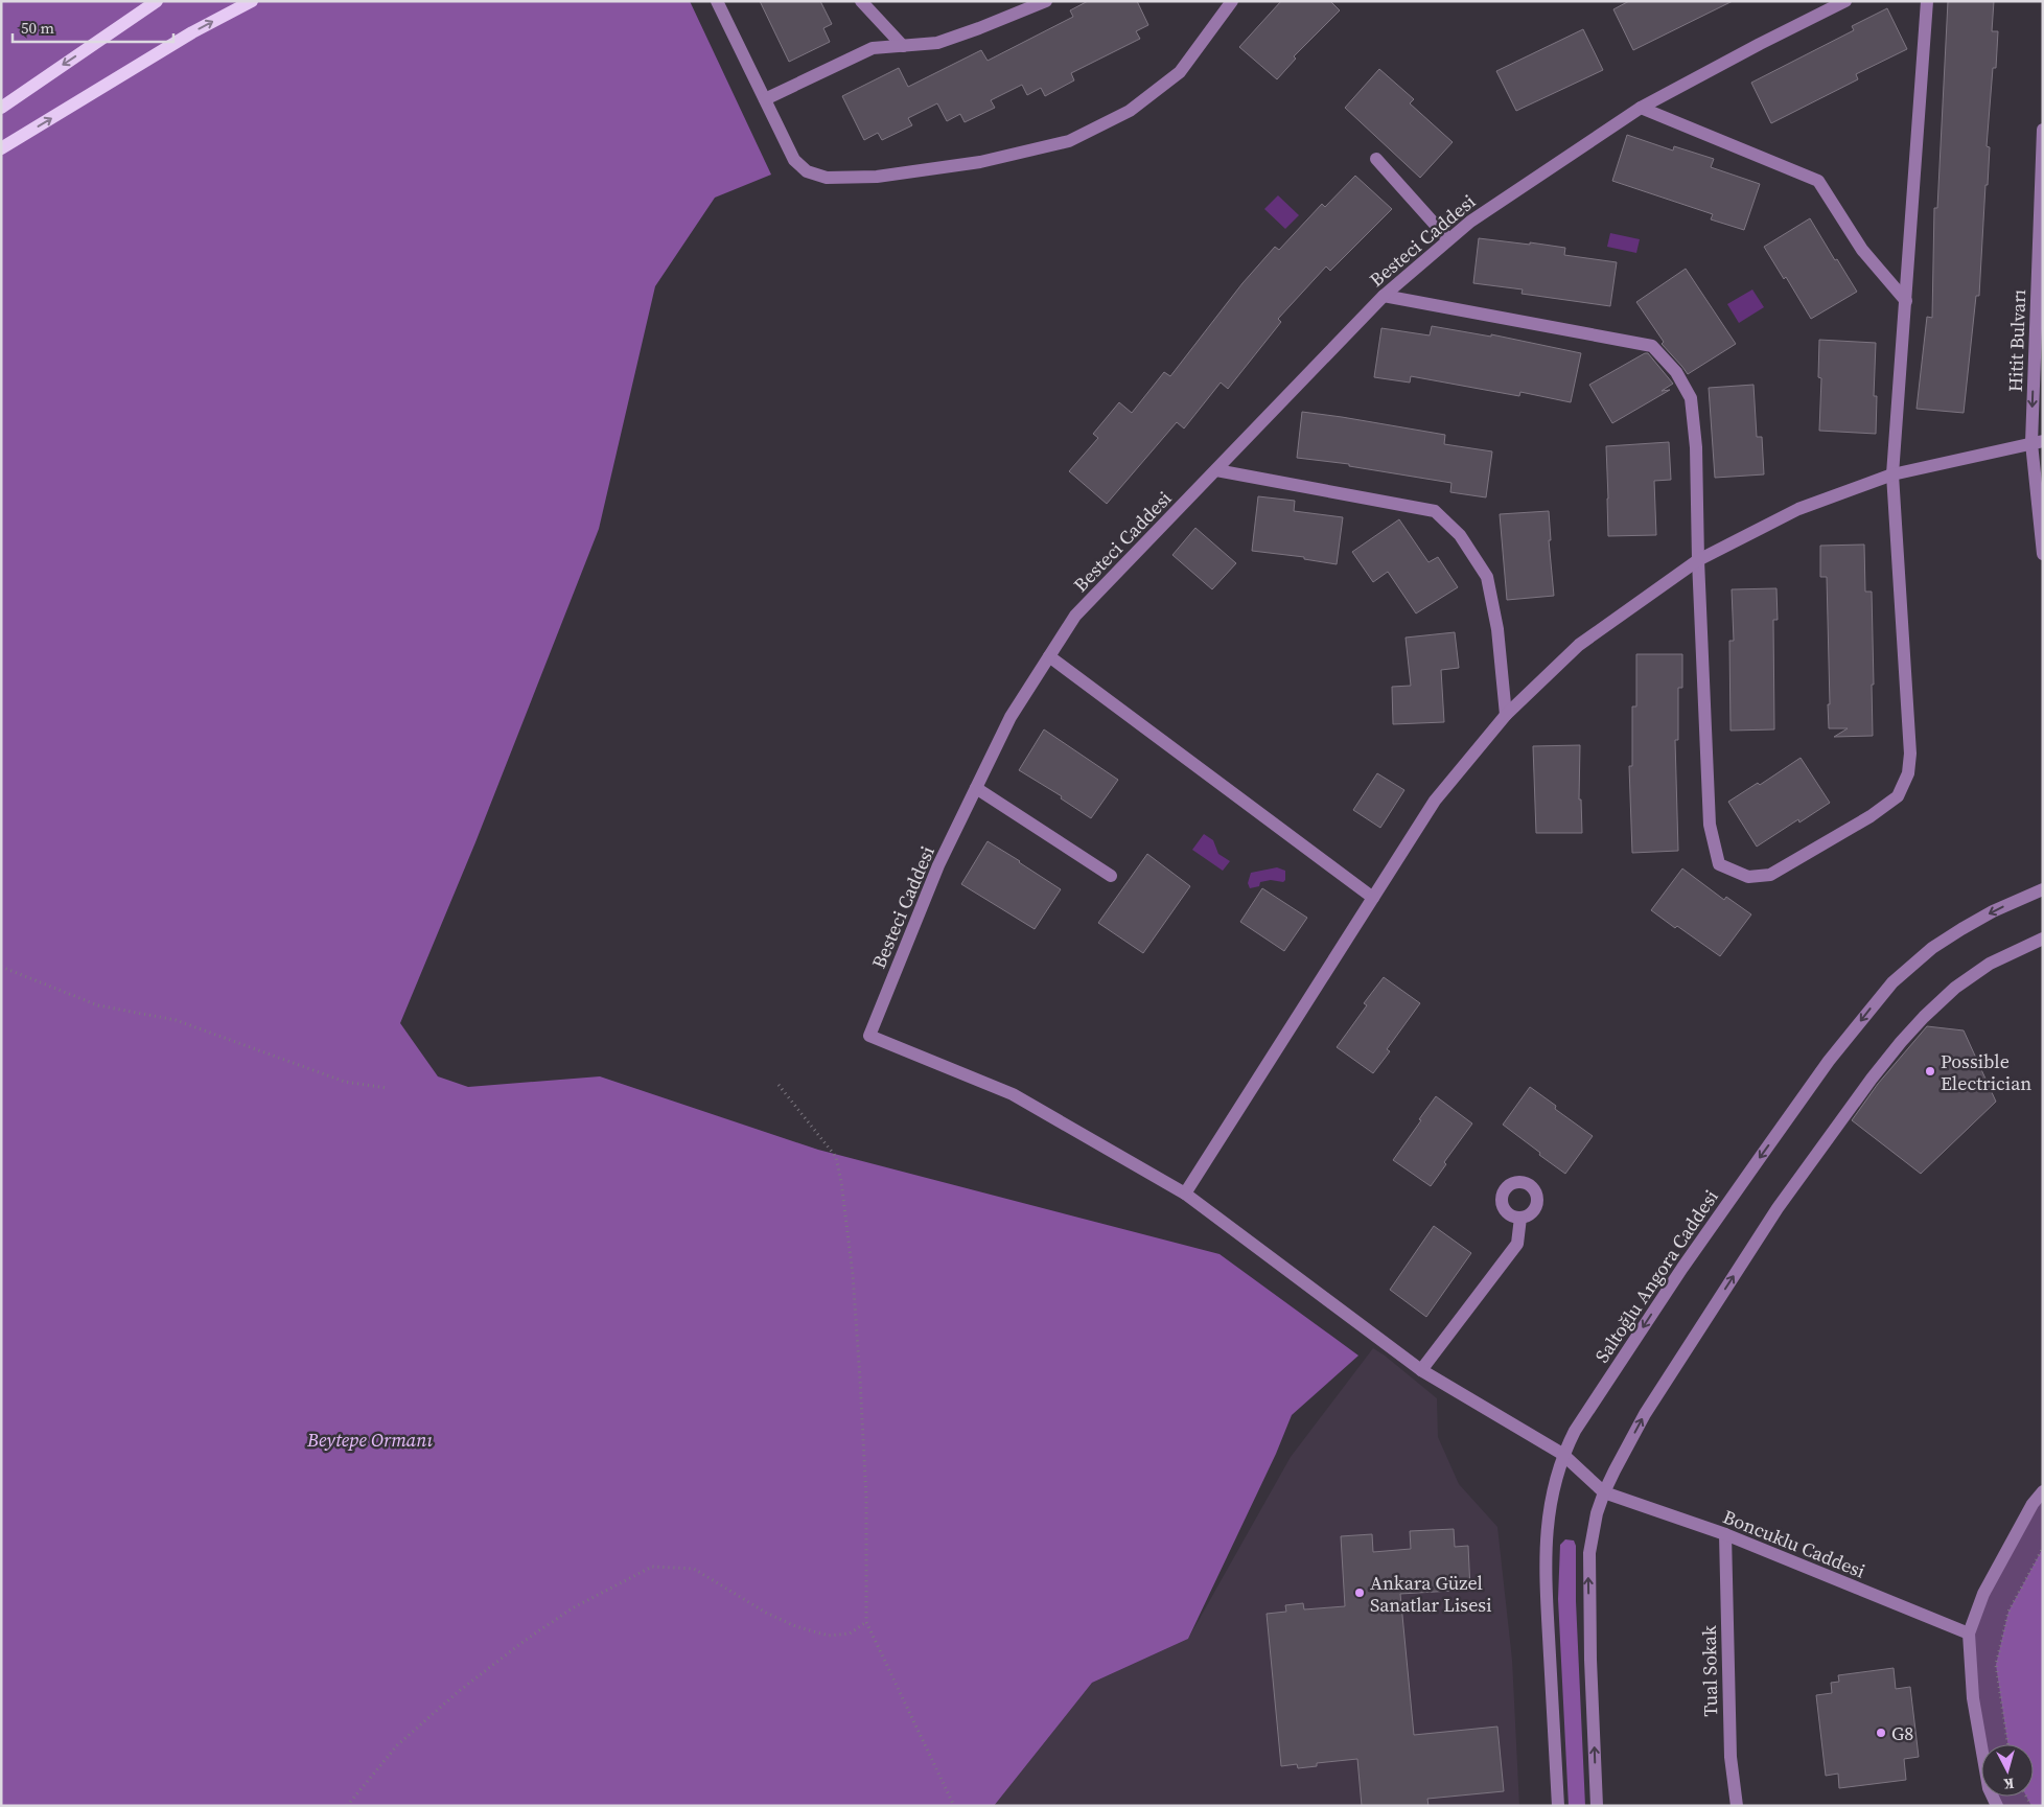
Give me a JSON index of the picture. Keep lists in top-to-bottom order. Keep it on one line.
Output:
{"streets":{"street":["Besteci Caddesi","Hitit Bulvarı","Saltoğlu Angora Caddesi","Boncuklu Caddesi","Tual Sokak"]},"crossings":[["Boncuklu Caddesi","Tual Sokak"]],"one_way":["Hitit Bulvarı"],"parks":["Beytepe Ormanı"],"places":["Possible Electrician","Ankara Güzel Sanatlar Lisesi","G8"],"scale_bar":"50 m","north":"bottom"}
